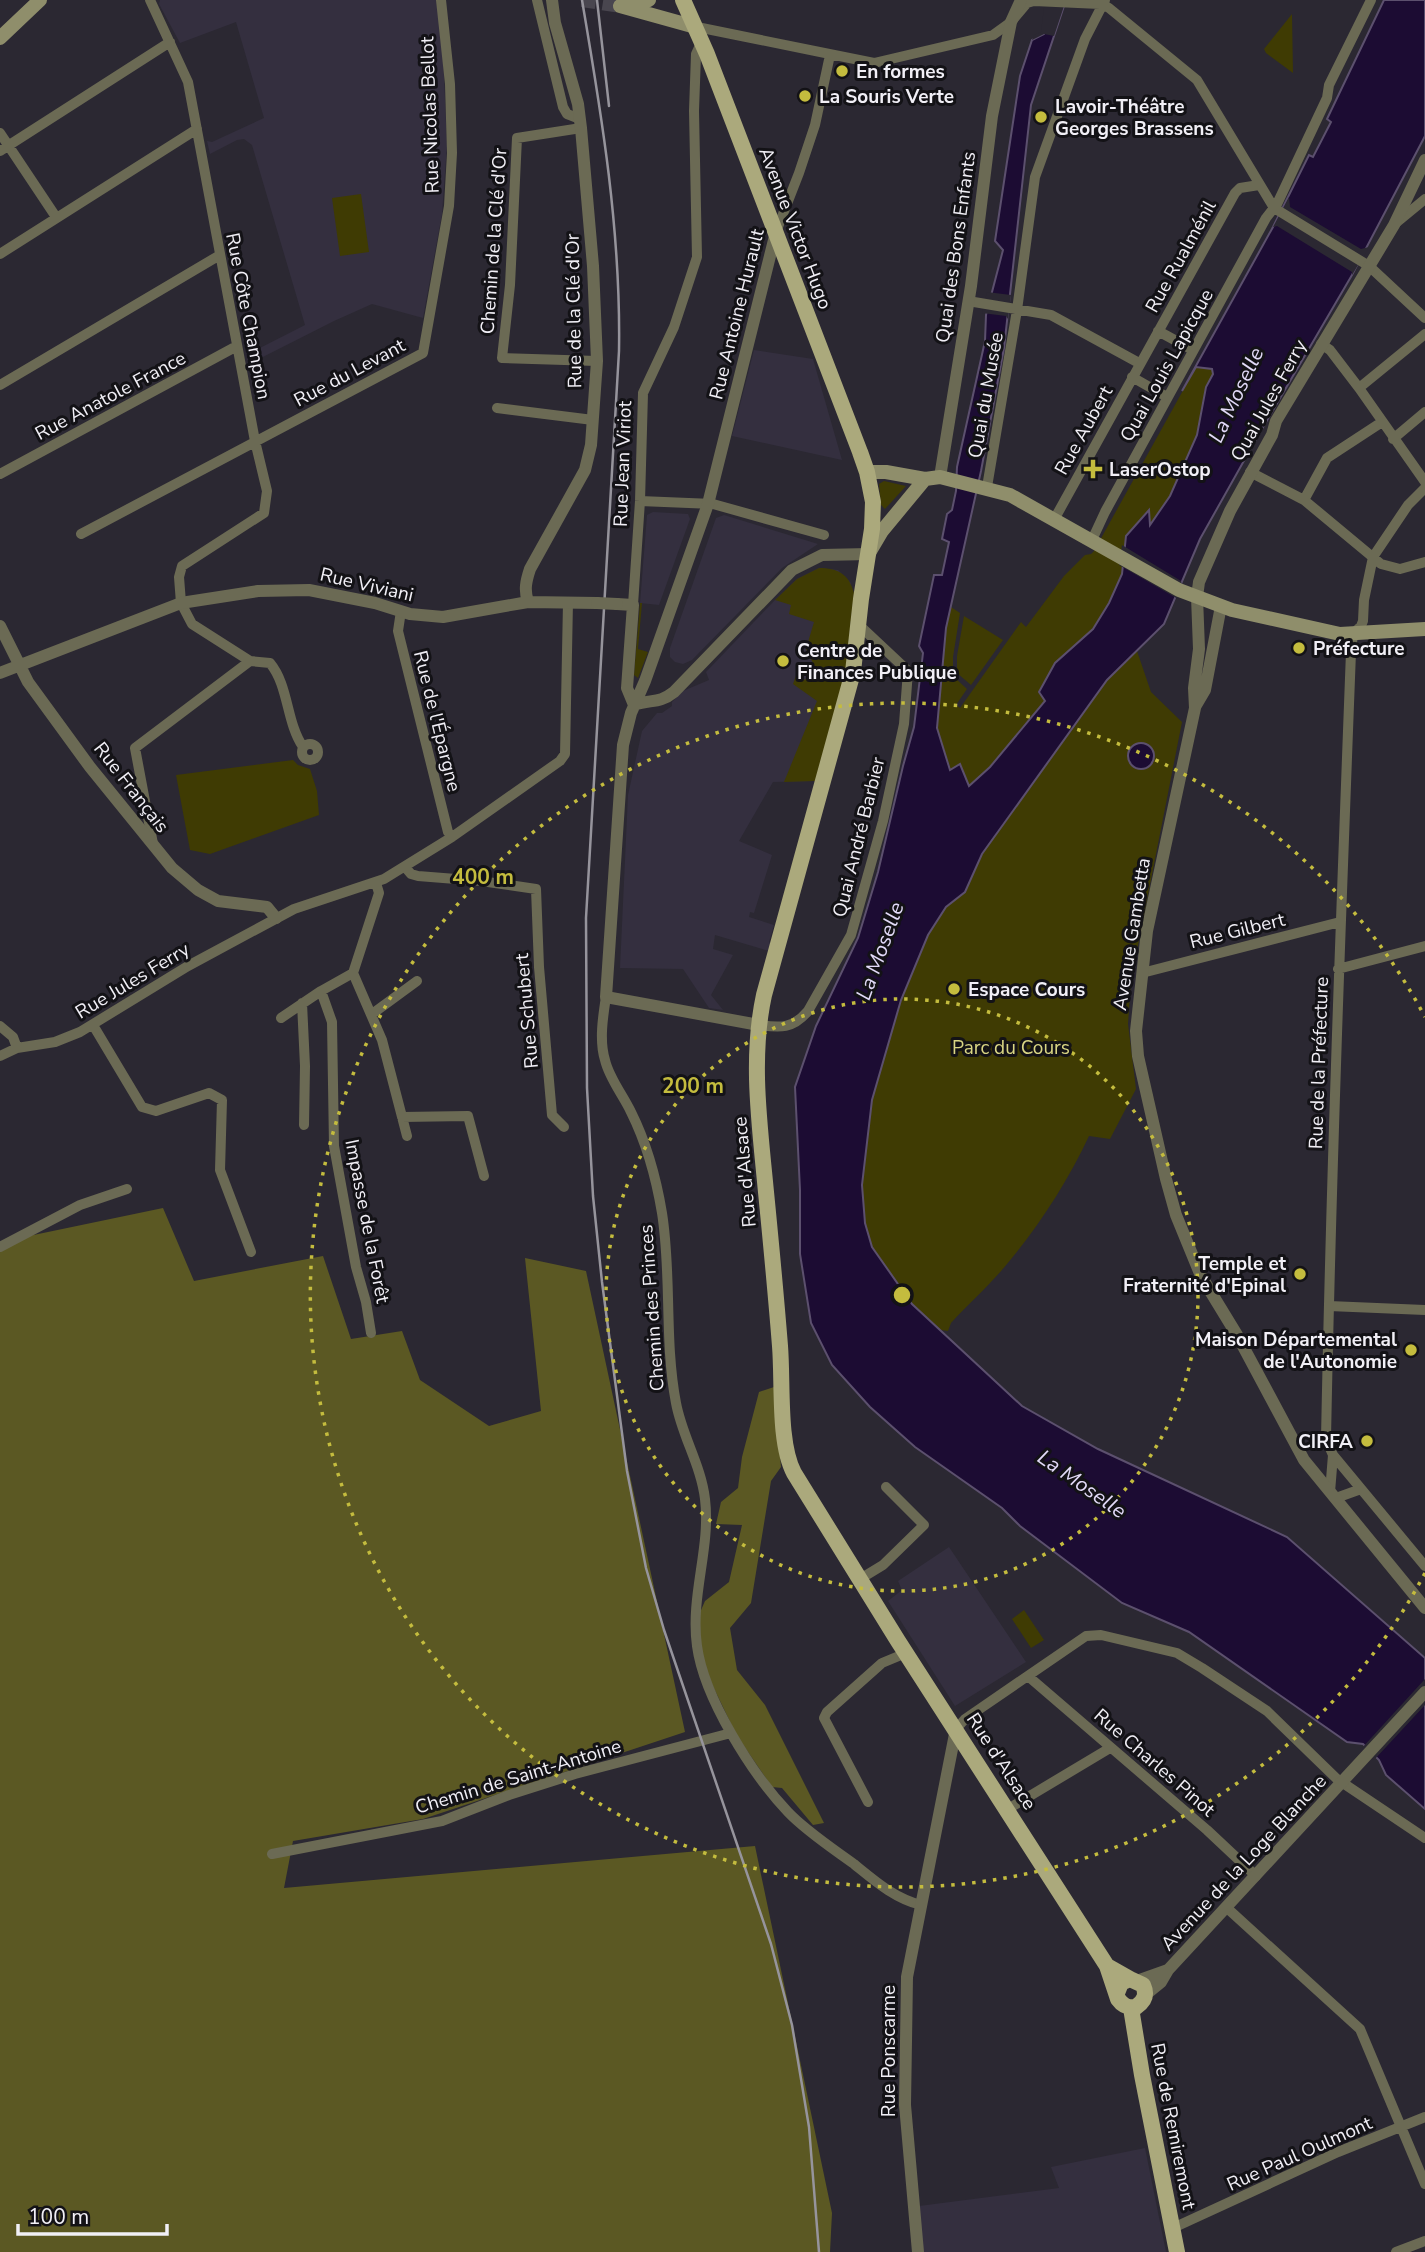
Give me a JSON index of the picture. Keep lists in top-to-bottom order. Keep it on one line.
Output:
{"streets":{"main road":["Avenue Victor Hugo","Rue d'Alsace","Rue de Remiremont"],"street":["Rue Nicolas Bellot","Chemin de la Clé d'Or","Quai des Bons Enfants","Rue Rualménil","Rue de la Clé d'Or","Rue Antoine Hurault","Rue Côte Champion","Quai Louis Lapicque","Rue du Levant","Rue Anatole France","Quai du Musée","Quai Jules Ferry","Rue Aubert","Rue Jean Viriot","Rue Viviani","Rue de l'Épargne","Rue Français","Quai André Barbier","Rue Gilbert","Avenue Gambetta","Rue Jules Ferry","Rue Schubert","Rue de la Préfecture","Impasse de la Forêt","Chemin des Princes","Rue Charles Pinot","Chemin de Saint-Antoine","Avenue de la Loge Blanche","Rue Ponscarme","Rue Paul Oulmont"]},"crossings":[["Rue Nicolas Bellot","Rue du Levant"],["Avenue Victor Hugo","Rue Antoine Hurault"],["Avenue Victor Hugo","Rue Jean Viriot"],["Avenue Victor Hugo","Rue d'Alsace"],["Chemin de la Clé d'Or","Rue de la Clé d'Or"],["Rue Rualménil","Rue Aubert"],["Rue de la Clé d'Or","Rue Viviani"],["Rue Antoine Hurault","Chemin des Princes"],["Rue Côte Champion","Rue du Levant"],["Rue Côte Champion","Rue Anatole France"],["Rue Côte Champion","Rue Viviani"],["Quai Jules Ferry","Avenue Gambetta"],["Rue Jean Viriot","Rue Viviani"],["Rue Viviani","Rue de l'Épargne"],["Rue Viviani","Rue Français"],["Rue Viviani","Rue Jules Ferry"],["Rue de l'Épargne","Rue Jules Ferry"],["Rue Français","Rue Jules Ferry"],["Quai André Barbier","Rue d'Alsace"],["Rue Gilbert","Avenue Gambetta"],["Rue Gilbert","Rue de la Préfecture"],["Avenue Gambetta","Rue de la Préfecture"],["Rue d'Alsace","Avenue de la Loge Blanche"],["Rue d'Alsace","Rue Ponscarme"],["Rue d'Alsace","Rue de Remiremont"],["Chemin des Princes","Chemin de Saint-Antoine"],["Chemin des Princes","Rue Ponscarme"],["Rue Charles Pinot","Avenue de la Loge Blanche"],["Avenue de la Loge Blanche","Rue de Remiremont"],["Rue de Remiremont","Rue Paul Oulmont"]],"water":["La Moselle"],"parks":["Parc du Cours"],"places":{"other":["En formes","La Souris Verte","Lavoir-Théâtre Georges Brassens","Préfecture","Centre de Finances Publique","Espace Cours","Temple et Fraternité d'Epinal","Maison Départemental de l'Autonomie","CIRFA"],"health":["LaserOstop"]},"scale_bar":"100 m","rings":["400 m","200 m"]}
